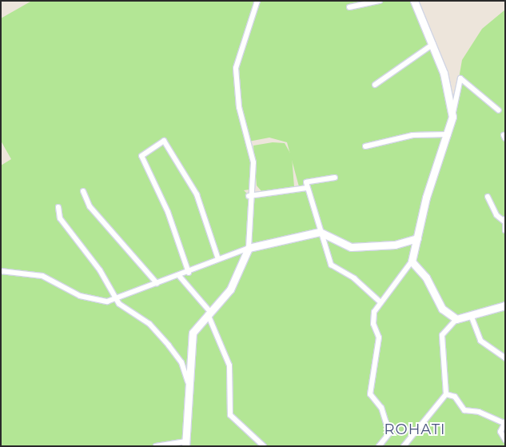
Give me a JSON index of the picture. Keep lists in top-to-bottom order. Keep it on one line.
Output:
{"districts":["ROHATI"]}
